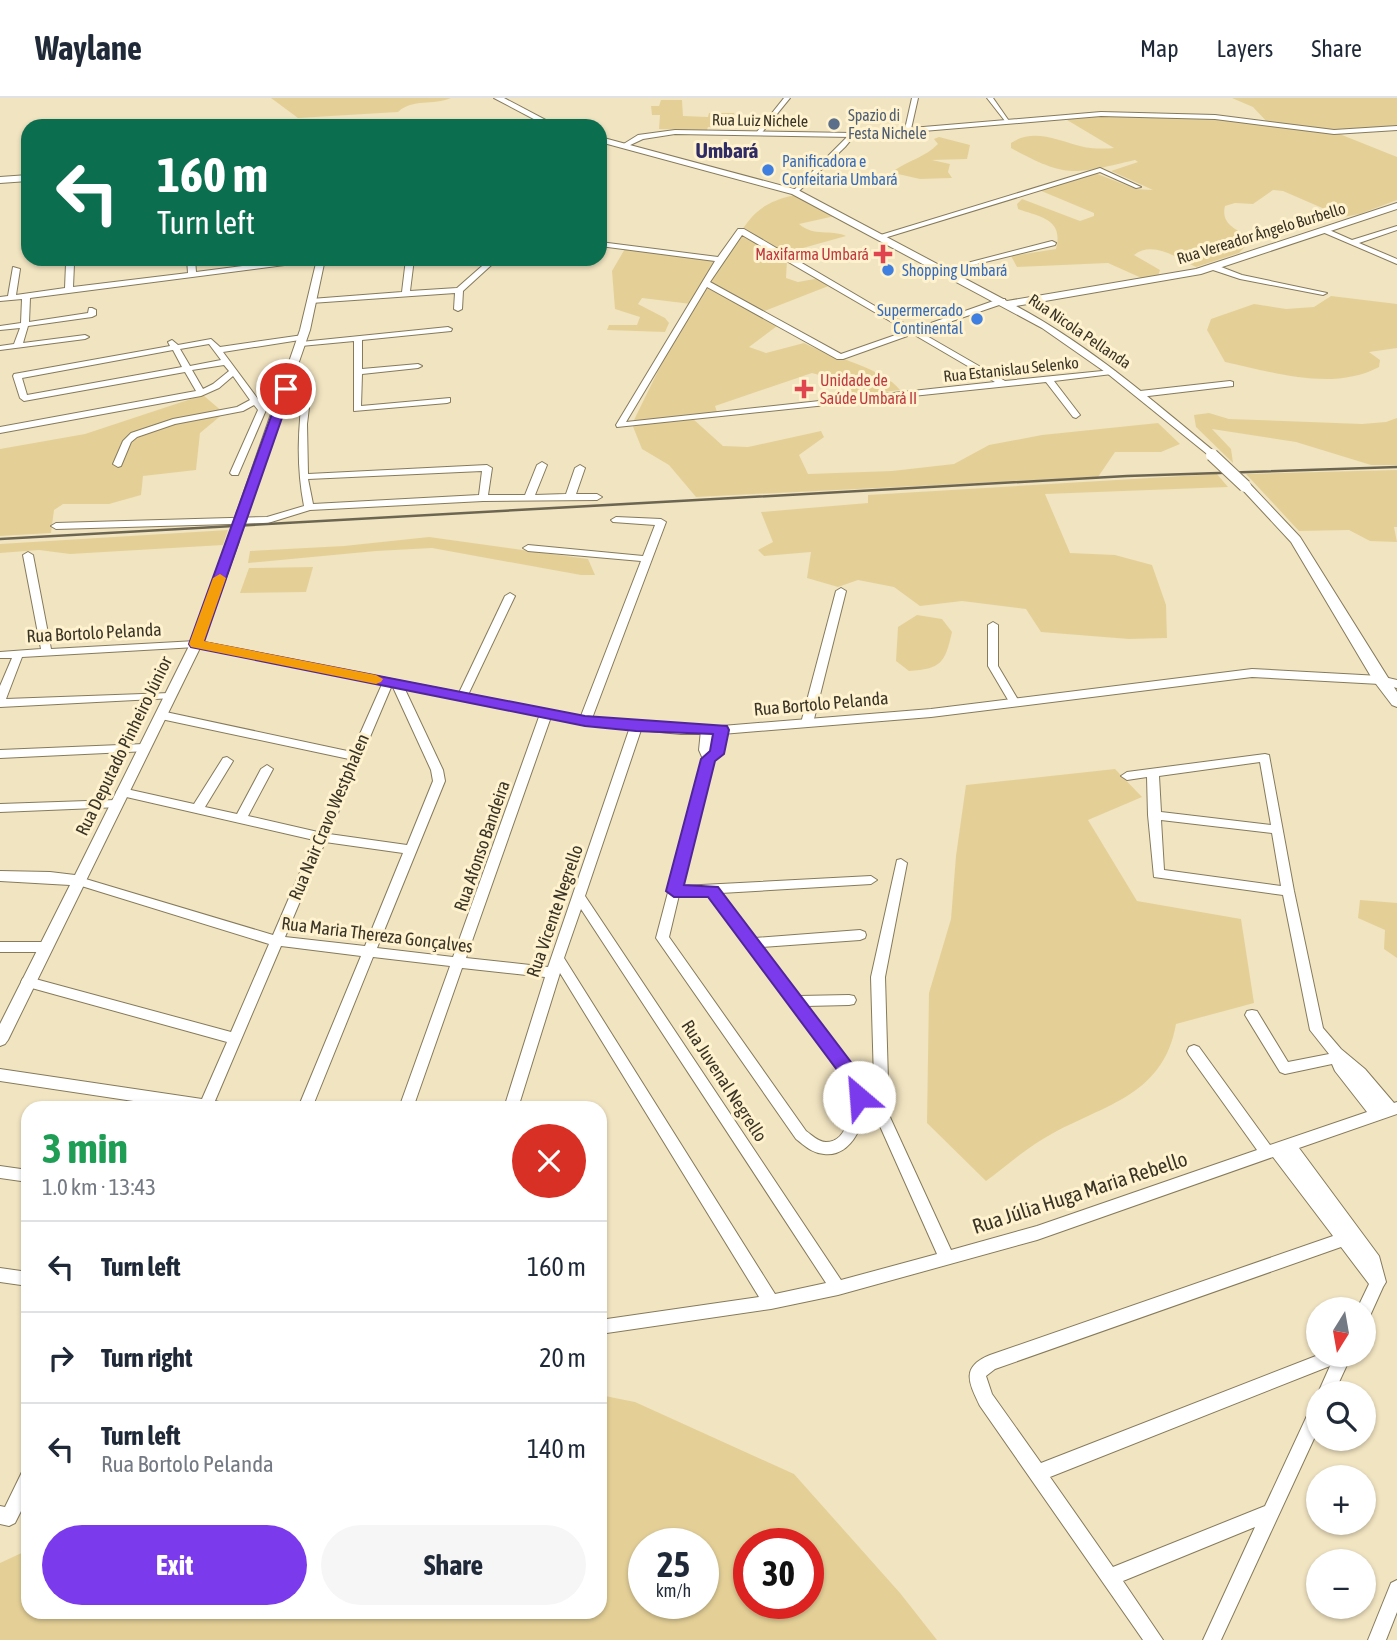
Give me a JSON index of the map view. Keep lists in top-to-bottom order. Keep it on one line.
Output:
{"streets":{"main road":["Rua Vereador Ângelo Burbello","Rua Nicola Pellanda"],"street":["Rua Luiz Nichele","Rua Estanislau Selenko","Rua Bortolo Pelanda","Rua Deputado Pinheiro Júnior","Rua Nair Cravo Westphalen","Rua Afonso Bandeira","Rua Vicente Negrello","Rua Maria Thereza Gonçalves","Rua Juvenal Negrello","Rua Júlia Huga Maria Rebello"]},"crossings":[["Rua Luiz Nichele","Rua Nicola Pellanda"],["Rua Vereador Ângelo Burbello","Rua Nicola Pellanda"],["Rua Nicola Pellanda","Rua Estanislau Selenko"],["Rua Nicola Pellanda","Rua Bortolo Pelanda"],["Rua Bortolo Pelanda","Rua Deputado Pinheiro Júnior"],["Rua Bortolo Pelanda","Rua Nair Cravo Westphalen"],["Rua Bortolo Pelanda","Rua Afonso Bandeira"],["Rua Bortolo Pelanda","Rua Vicente Negrello"],["Rua Deputado Pinheiro Júnior","Rua Maria Thereza Gonçalves"],["Rua Nair Cravo Westphalen","Rua Maria Thereza Gonçalves"],["Rua Afonso Bandeira","Rua Maria Thereza Gonçalves"],["Rua Vicente Negrello","Rua Maria Thereza Gonçalves"],["Rua Vicente Negrello","Rua Juvenal Negrello"],["Rua Juvenal Negrello","Rua Júlia Huga Maria Rebello"]],"districts":["Umbará"],"places":{"other":["Spazio di Festa Nichele","Panificadora e Confeitaria Umbará","Shopping Umbará","Supermercado Continental"],"health":["Maxifarma Umbará","Unidade de Saúde Umbará II"]},"north":"bottom","page":{"header":"Waylane","nav":["Map","Layers","Share"],"turn":["160 m","Turn left"],"heading":["3 min","1.0 km · 13:43"],"list":[{"name":"Turn left","value":"160 m"},{"name":"Turn right","value":"20 m"},{"name":"Turn left","note":"Rua Bortolo Pelanda","value":"140 m"}],"map_buttons":["+","−"],"buttons":["Exit","Share"],"speed":"25 km/h","limit":"30"}}
